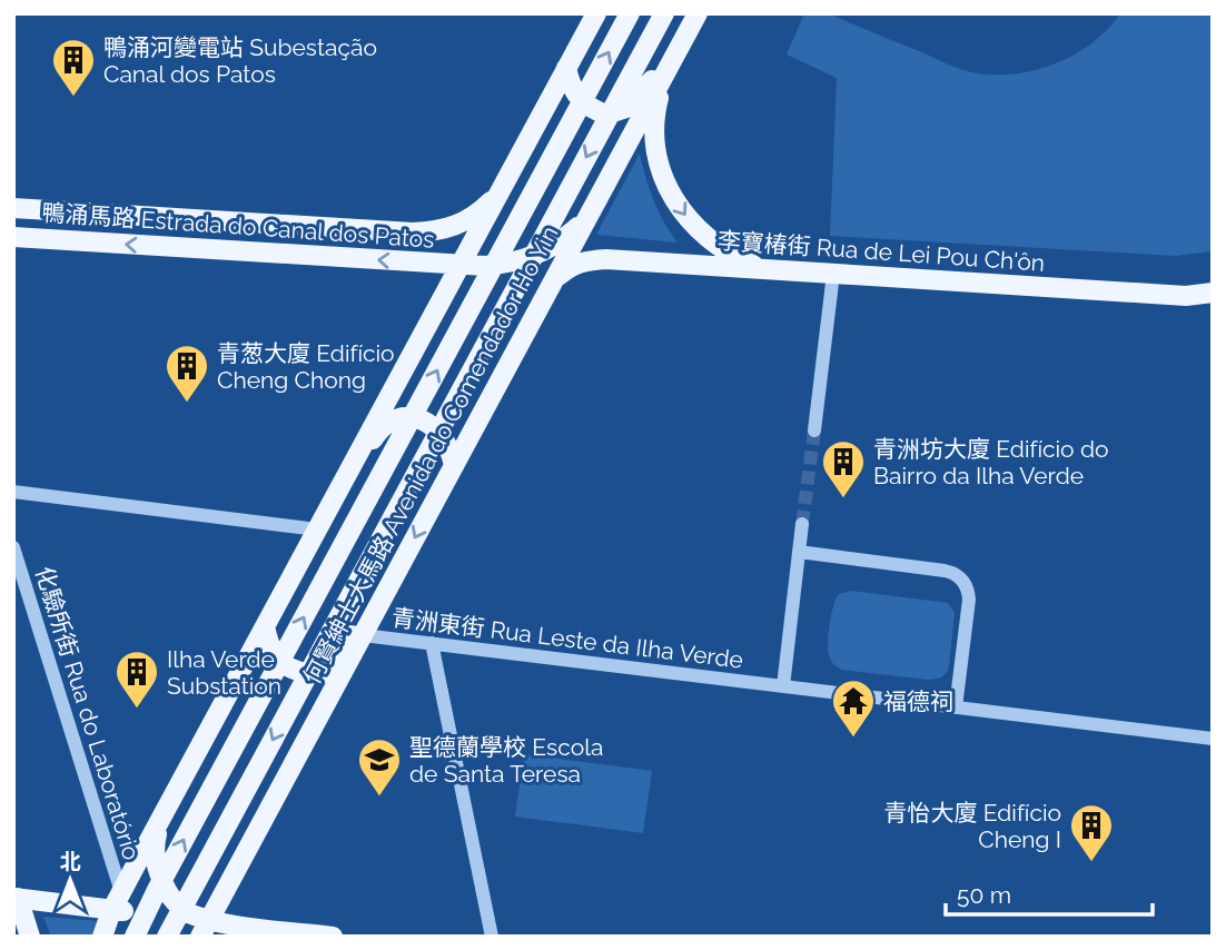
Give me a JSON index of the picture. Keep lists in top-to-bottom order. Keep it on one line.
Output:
{"streets":{"main road":["鴨涌馬路 Estrada do Canal dos Patos","李寶椿街 Rua de Lei Pou Ch'ôn","何賢紳士大馬路 Avenida do Comendador Ho Yin"],"street":["青洲東街 Rua Leste da Ilha Verde","化驗所街 Rua do Laboratório"]},"crossings":[["李寶椿街 Rua de Lei Pou Ch'ôn","何賢紳士大馬路 Avenida do Comendador Ho Yin"],["何賢紳士大馬路 Avenida do Comendador Ho Yin","青洲東街 Rua Leste da Ilha Verde"]],"places":{"building":["鴨涌河變電站 Subestação Canal dos Patos","青葱大廈 Edifício Cheng Chong","青洲坊大廈 Edifício do Bairro da Ilha Verde","Ilha Verde Substation","青怡大廈 Edifício Cheng I"],"temple":["福德祠"],"school or university":["聖德蘭學校 Escola de Santa Teresa"]},"scale_bar":"50 m","north":"top"}
